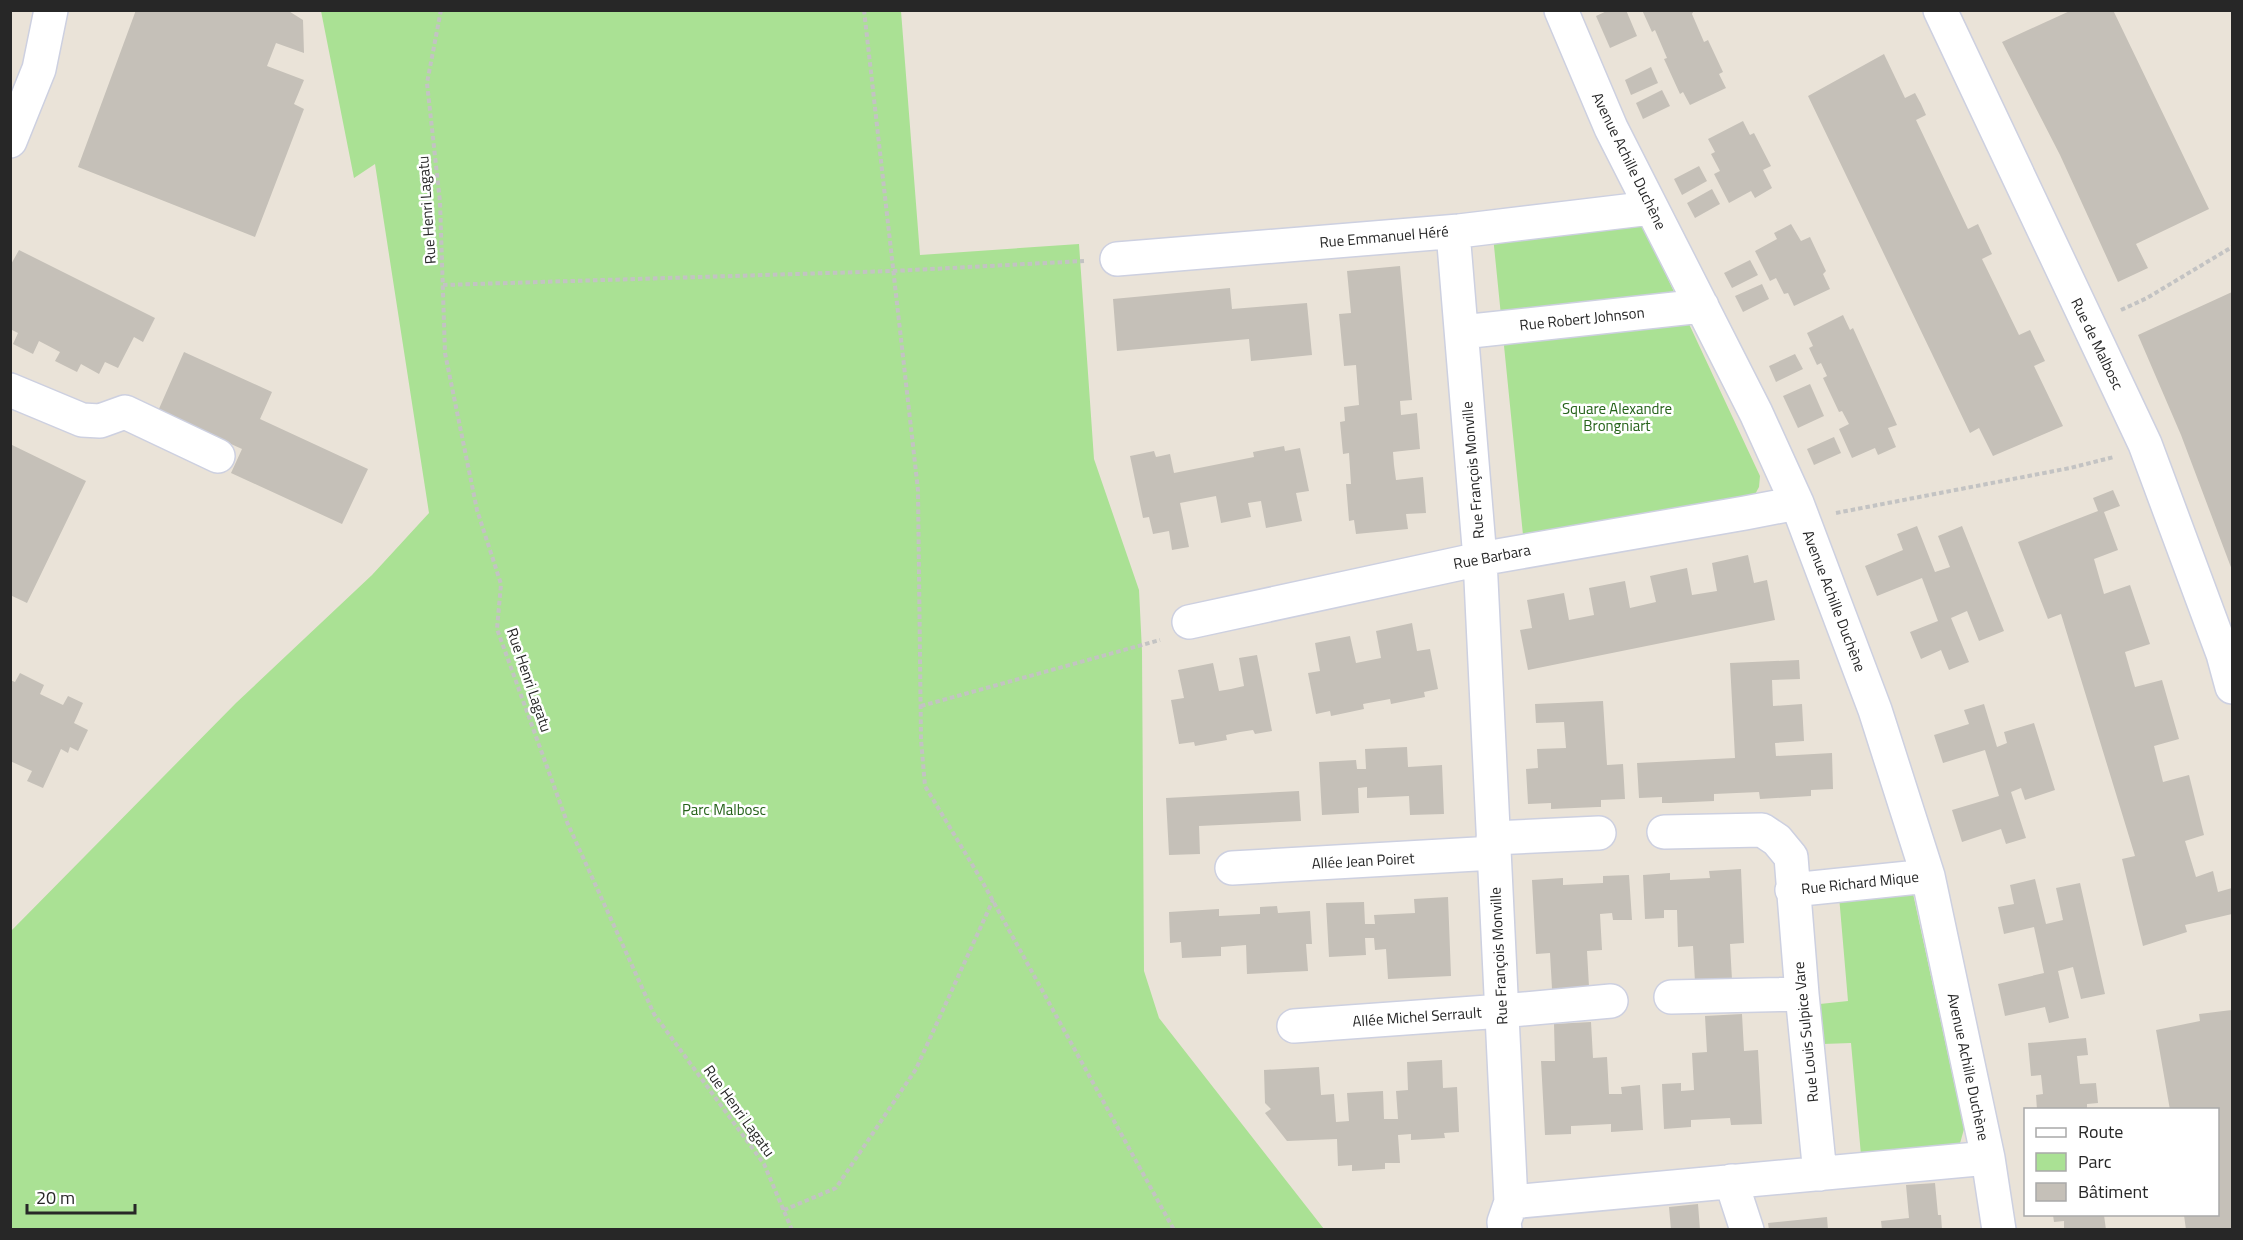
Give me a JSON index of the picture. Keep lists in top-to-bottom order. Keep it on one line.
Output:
{"streets":{"street":["Avenue Achille Duchène","Rue Emmanuel Héré","Rue Robert Johnson","Rue de Malbosc","Rue François Monville","Rue Barbara","Allée Jean Poiret","Rue Richard Mique","Allée Michel Serrault","Rue Louis Sulpice Vare"],"path":["Rue Henri Lagatu"]},"crossings":[["Avenue Achille Duchène","Rue Emmanuel Héré"],["Avenue Achille Duchène","Rue Robert Johnson"],["Avenue Achille Duchène","Rue François Monville"],["Avenue Achille Duchène","Rue Barbara"],["Avenue Achille Duchène","Rue Richard Mique"],["Rue Emmanuel Héré","Rue François Monville"],["Rue Robert Johnson","Rue François Monville"],["Rue François Monville","Rue Barbara"],["Rue François Monville","Allée Jean Poiret"],["Rue François Monville","Allée Michel Serrault"],["Rue François Monville","Rue Louis Sulpice Vare"],["Rue Richard Mique","Rue Louis Sulpice Vare"]],"parks":["Square Alexandre Brongniart","Parc Malbosc"],"legend":["Route","Parc","Bâtiment"],"scale_bar":"20 m"}
